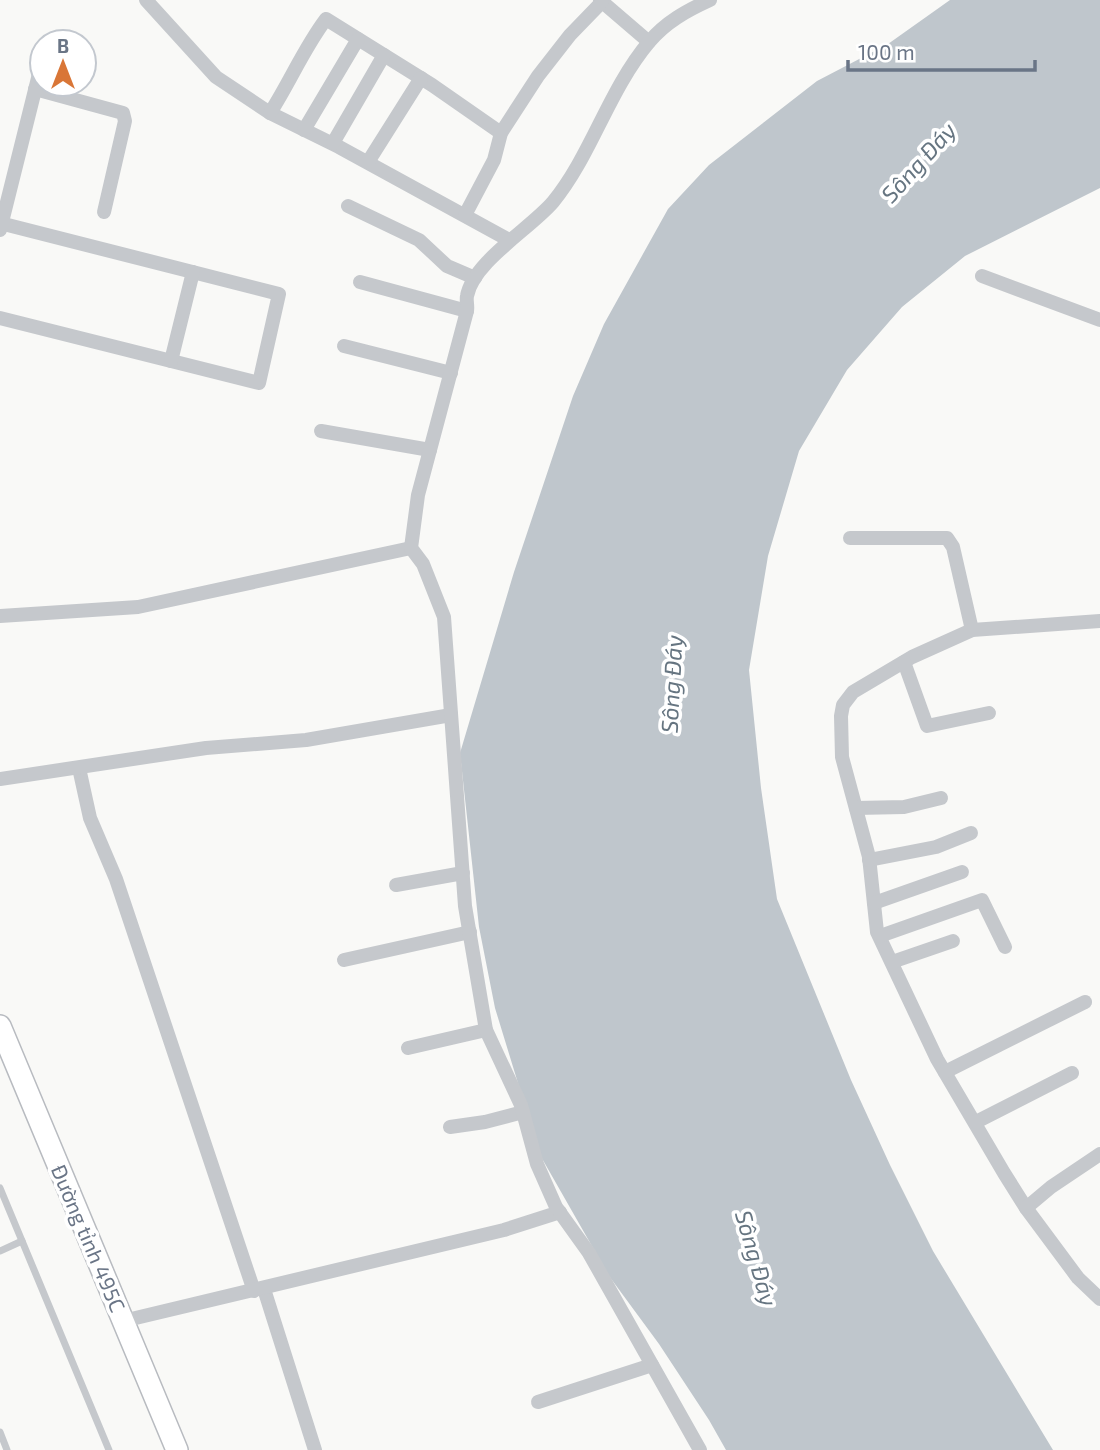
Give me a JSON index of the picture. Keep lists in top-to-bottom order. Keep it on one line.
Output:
{"streets":{"main road":["Đường tỉnh 495C"]},"water":["Sông Đáy"],"scale_bar":"100 m","north":"top"}
